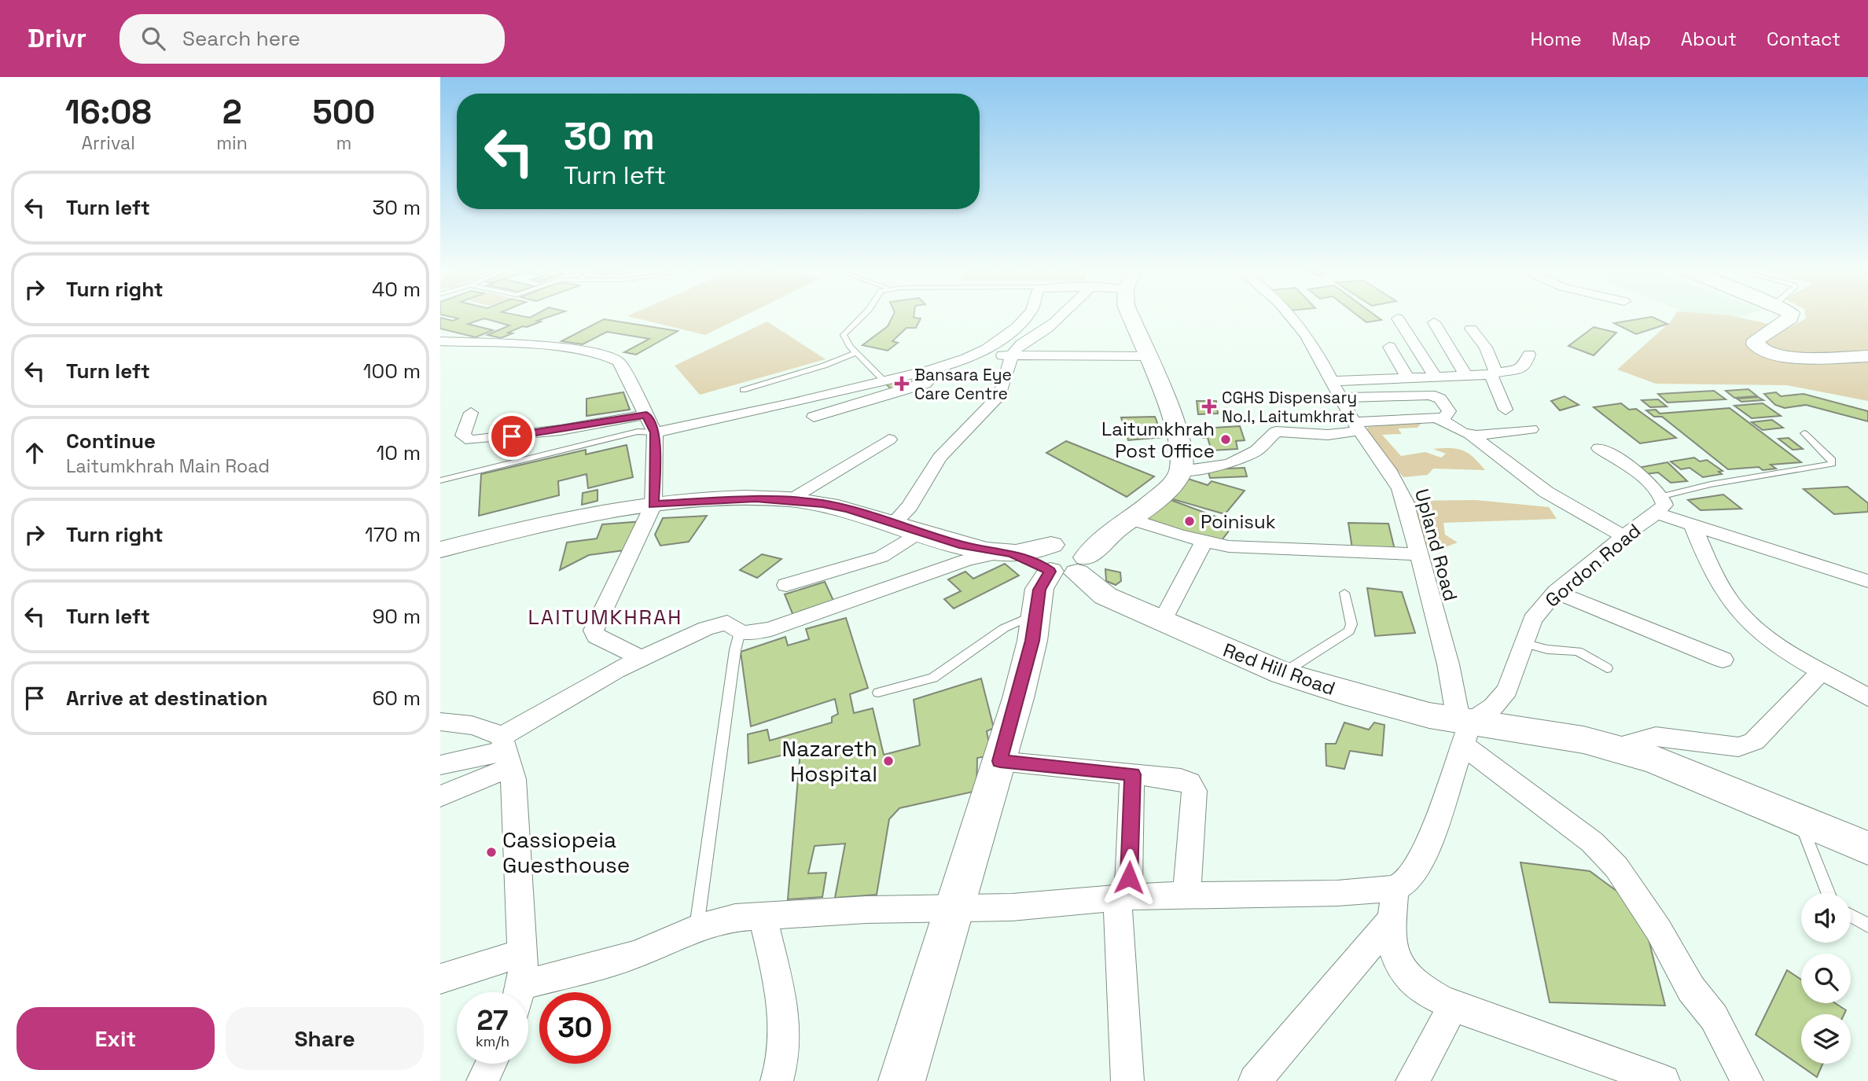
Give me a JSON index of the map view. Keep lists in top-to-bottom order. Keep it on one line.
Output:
{"streets":{"street":["Upland Road","Gordon Road","Red Hill Road"]},"crossings":[["Upland Road","Gordon Road"],["Upland Road","Red Hill Road"],["Gordon Road","Red Hill Road"]],"districts":["LAITUMKHRAH"],"places":{"health":["Bansara Eye Care Centre","CGHS Dispensary No.I, Laitumkhrat"],"other":["Laitumkhrah Post Office","Poinisuk","Nazareth Hospital","Cassiopeia Guesthouse"]},"page":{"header":"Drivr","search":"Search here","nav":["Home","Map","About","Contact"],"eta":["16:08","Arrival","2","min","500","m"],"turn":["30 m","Turn left"],"list":[{"name":"Turn left","value":"30 m"},{"name":"Turn right","value":"40 m"},{"name":"Turn left","value":"100 m"},{"name":"Continue","note":"Laitumkhrah Main Road","value":"10 m"},{"name":"Turn right","value":"170 m"},{"name":"Turn left","value":"90 m"},{"name":"Arrive at destination","value":"60 m"}],"speed":"27 km/h","limit":"30","buttons":["Exit","Share"]}}
